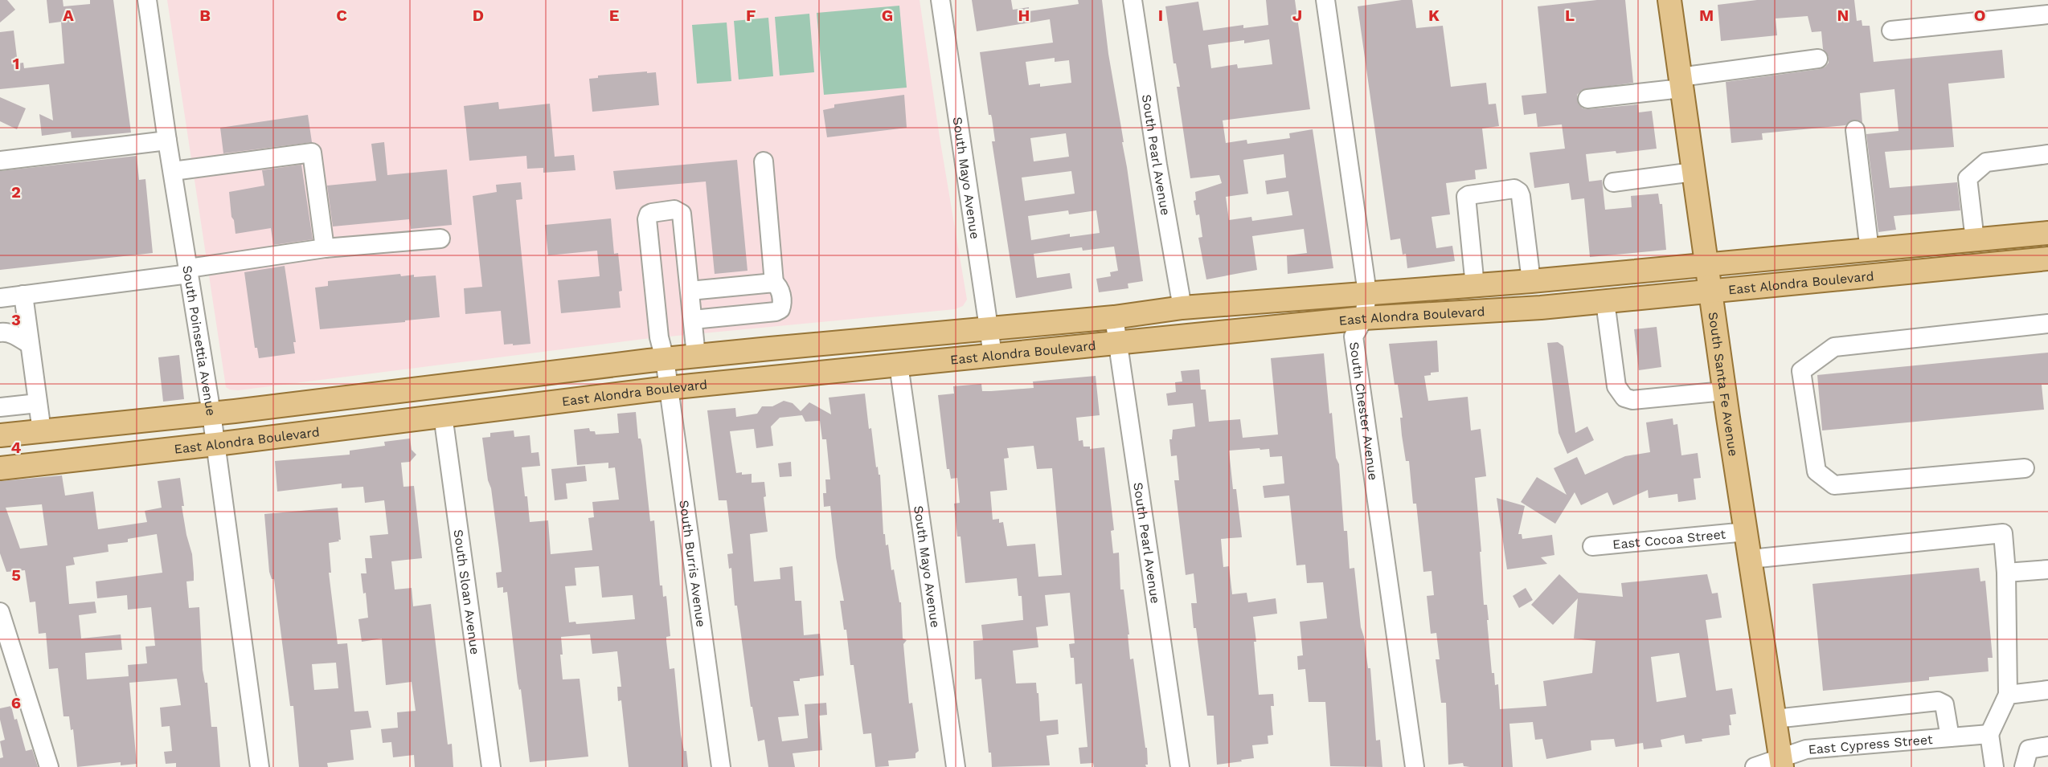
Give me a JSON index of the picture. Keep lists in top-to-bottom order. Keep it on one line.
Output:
{"streets":{"main road":["East Alondra Boulevard","South Santa Fe Avenue"],"street":["South Pearl Avenue","South Mayo Avenue","South Poinsettia Avenue","South Chester Avenue","East Cocoa Street","South Burris Avenue","South Sloan Avenue","East Cypress Street"]},"crossings":[["South Pearl Avenue","East Alondra Boulevard"],["South Mayo Avenue","East Alondra Boulevard"],["East Alondra Boulevard","South Poinsettia Avenue"],["East Alondra Boulevard","South Santa Fe Avenue"],["East Alondra Boulevard","South Chester Avenue"],["East Alondra Boulevard","South Burris Avenue"],["East Alondra Boulevard","South Sloan Avenue"],["South Santa Fe Avenue","East Cocoa Street"],["South Santa Fe Avenue","East Cypress Street"]],"grid":{"columns":["A","B","C","D","E","F","G","H","I","J","K","L","M","N","O"],"rows":["1","2","3","4","5","6"]}}
